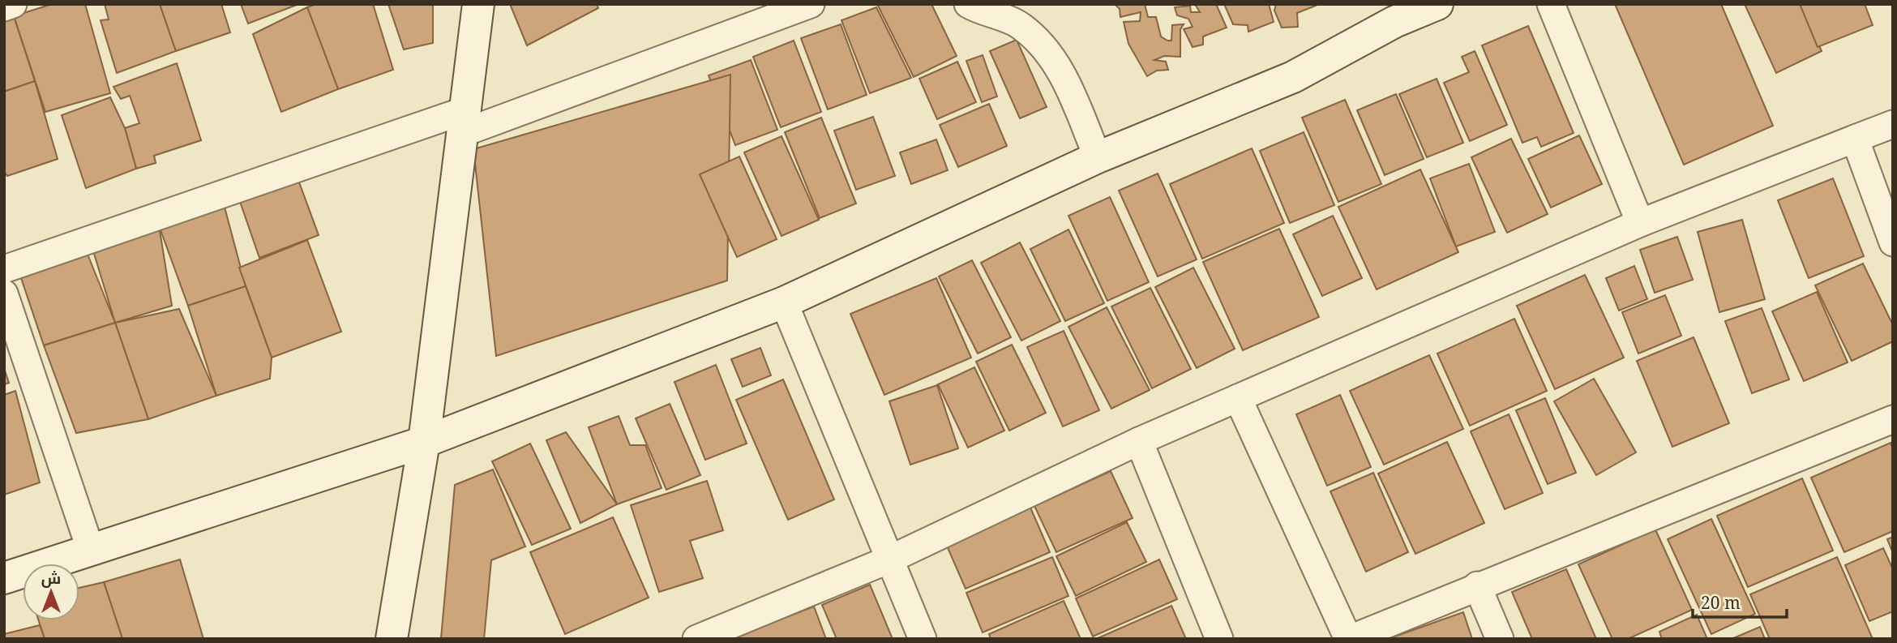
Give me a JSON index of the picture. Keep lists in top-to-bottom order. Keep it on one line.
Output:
{"scale_bar":"20 m","north":"top"}
